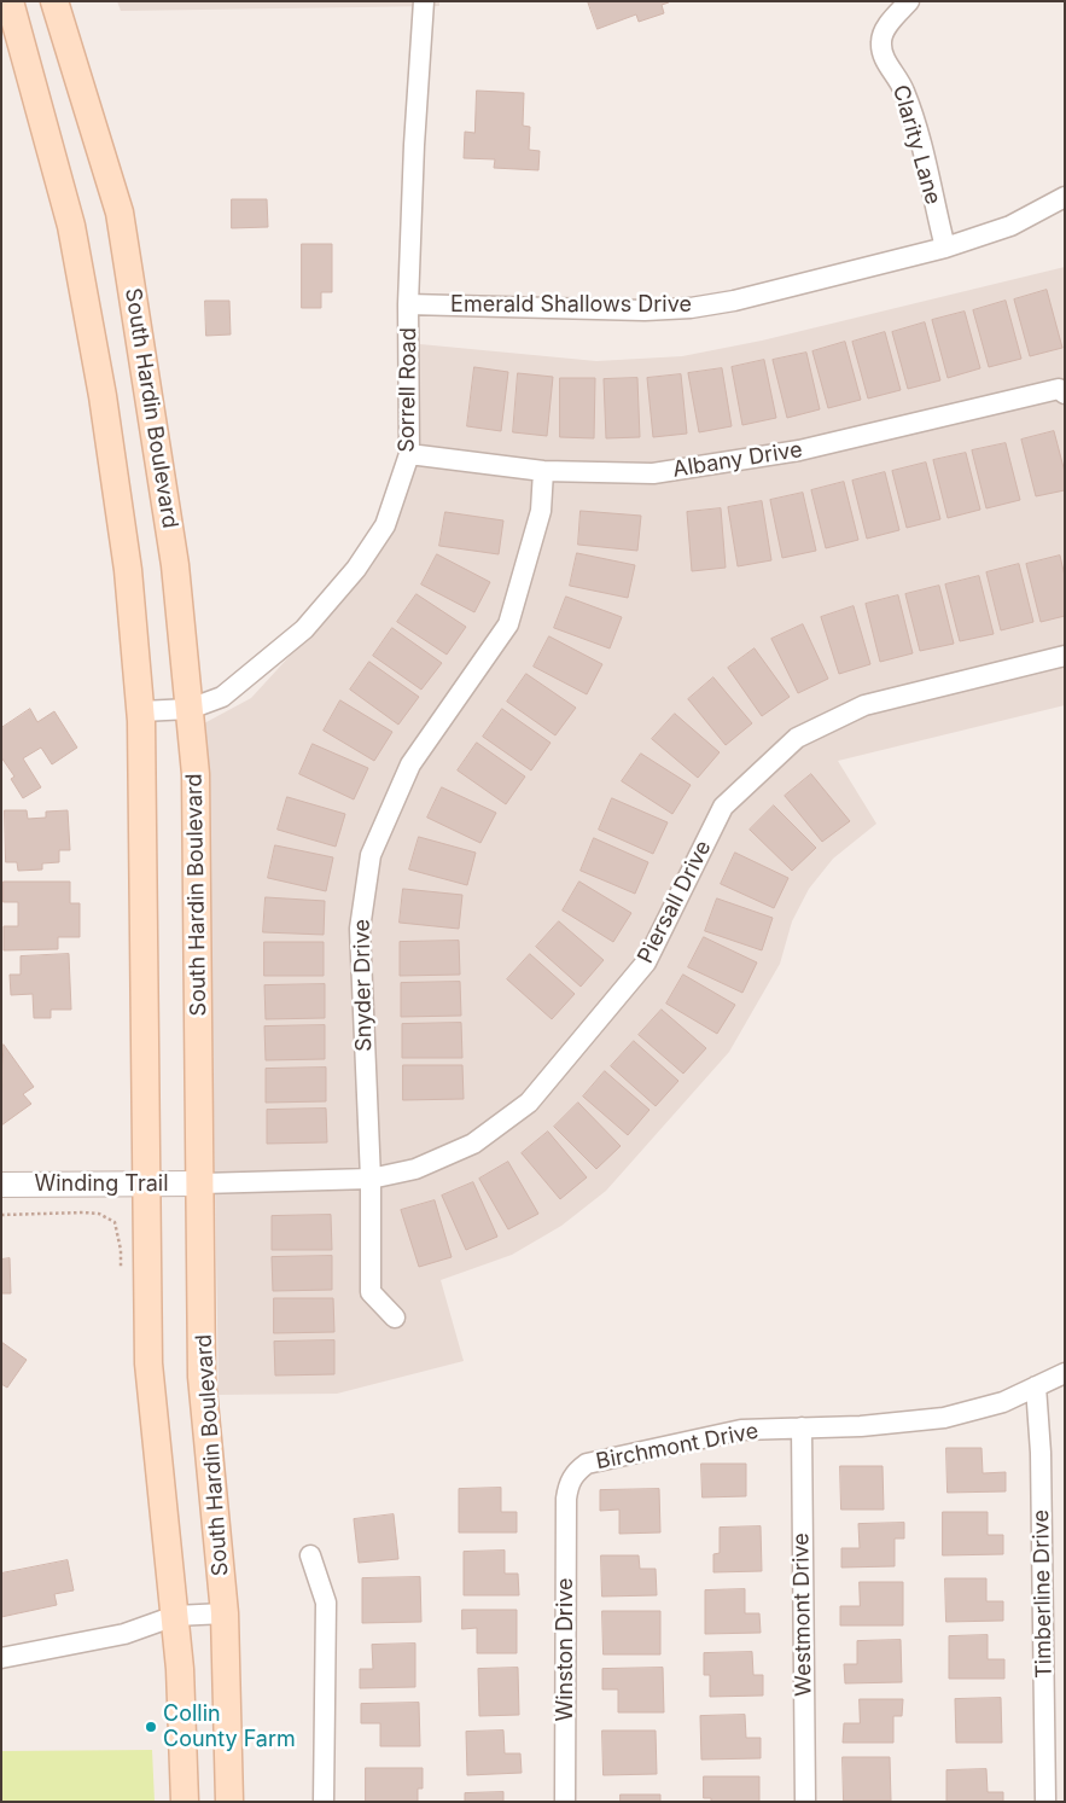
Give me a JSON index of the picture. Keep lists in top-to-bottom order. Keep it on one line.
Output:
{"streets":{"main road":["South Hardin Boulevard"],"street":["Clarity Lane","Emerald Shallows Drive","Sorrell Road","Albany Drive","Piersall Drive","Snyder Drive","Winding Trail","Birchmont Drive","Timberline Drive","Westmont Drive","Winston Drive"]},"crossings":[["Clarity Lane","Emerald Shallows Drive"],["Emerald Shallows Drive","Sorrell Road"],["Sorrell Road","South Hardin Boulevard"],["Sorrell Road","Albany Drive"],["South Hardin Boulevard","Piersall Drive"],["South Hardin Boulevard","Winding Trail"],["Albany Drive","Snyder Drive"],["Piersall Drive","Snyder Drive"],["Piersall Drive","Winding Trail"],["Birchmont Drive","Timberline Drive"],["Birchmont Drive","Westmont Drive"],["Birchmont Drive","Winston Drive"]],"places":["Collin County Farm"]}
